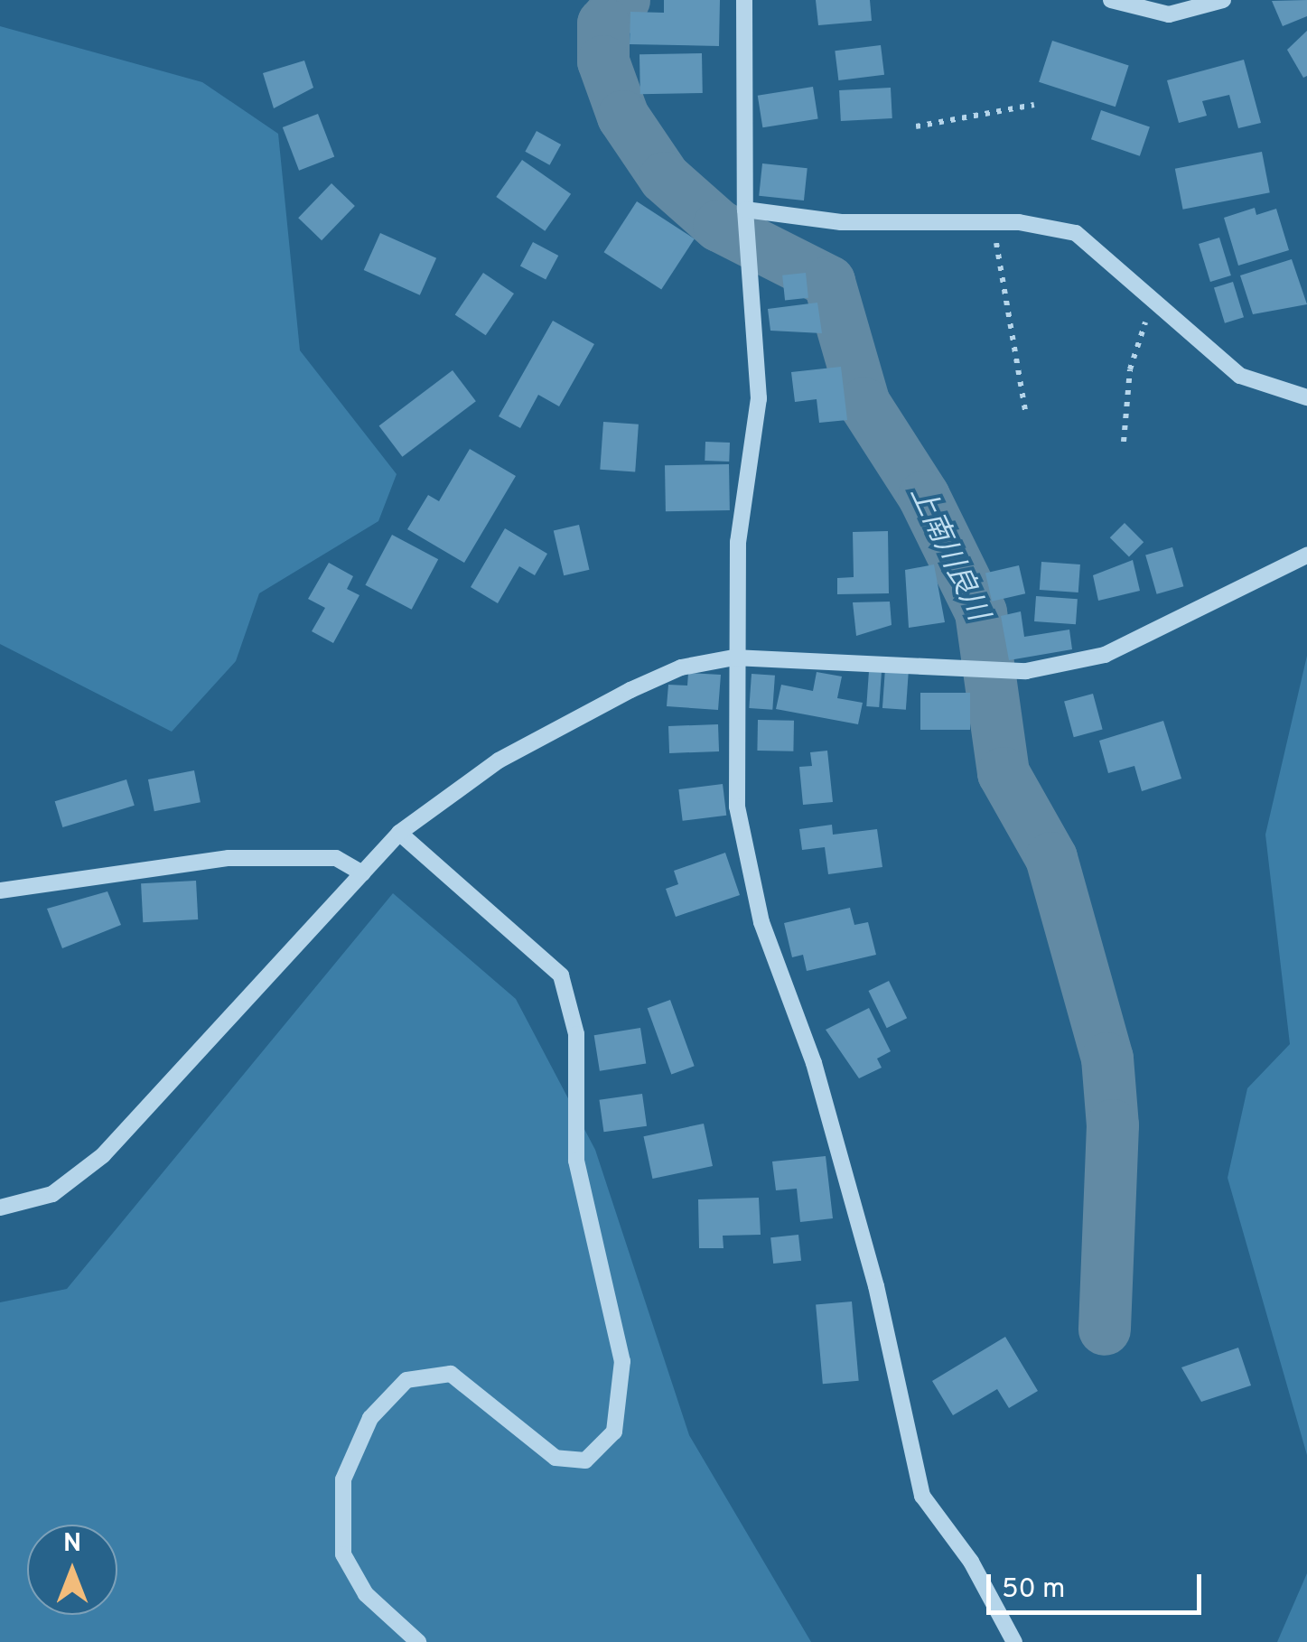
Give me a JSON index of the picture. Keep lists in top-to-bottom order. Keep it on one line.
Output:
{"water":["上南川良川"],"scale_bar":"50 m","north":"top"}
